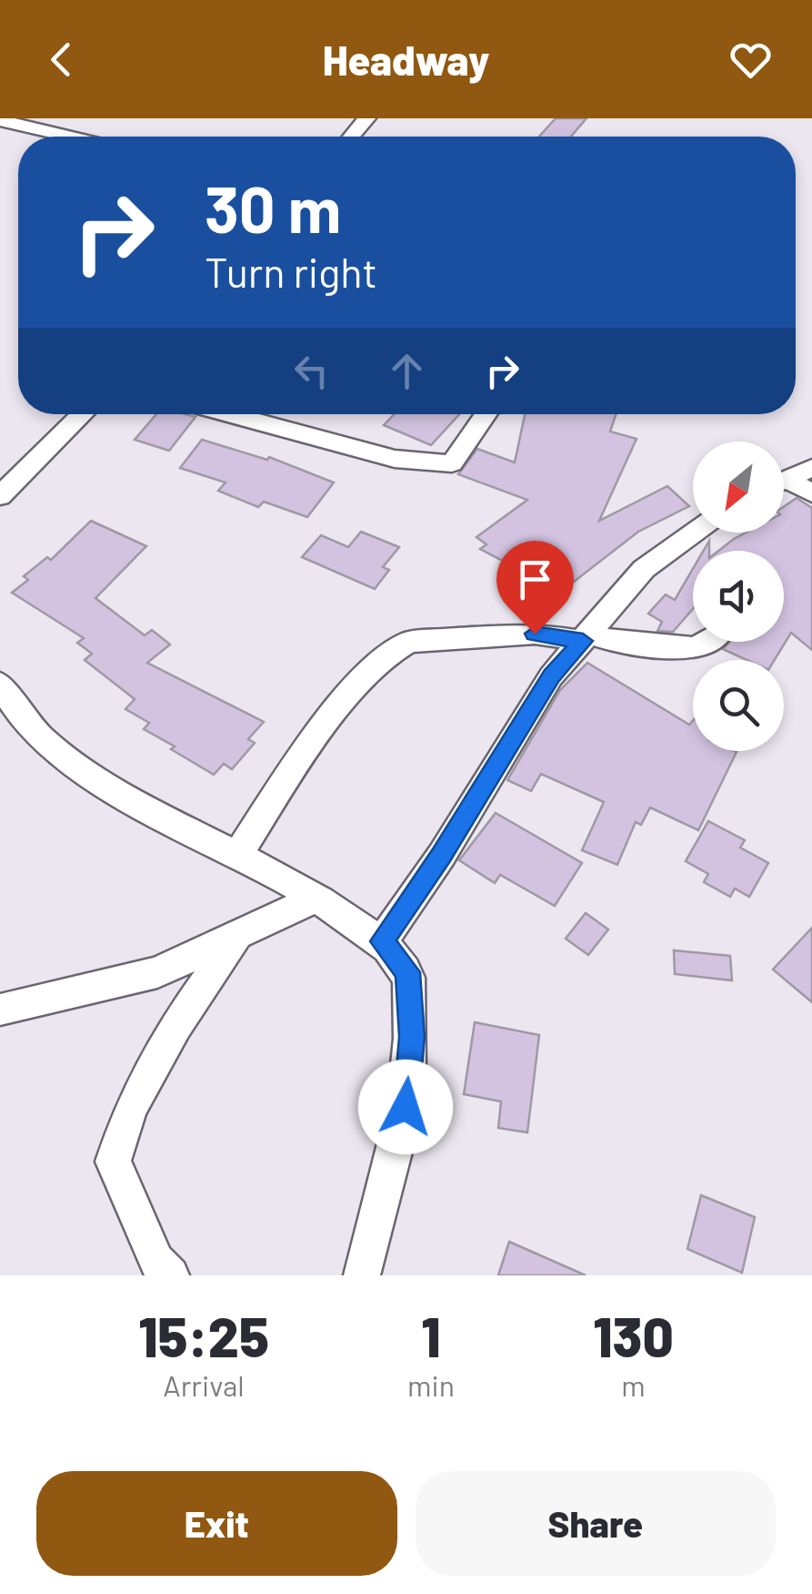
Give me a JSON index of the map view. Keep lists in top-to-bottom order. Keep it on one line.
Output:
{"north":"bottom left","page":{"header":"Headway","turn":["30 m","Turn right"],"eta":["15:25","Arrival","1","min","130","m"],"buttons":["Exit","Share"]}}
